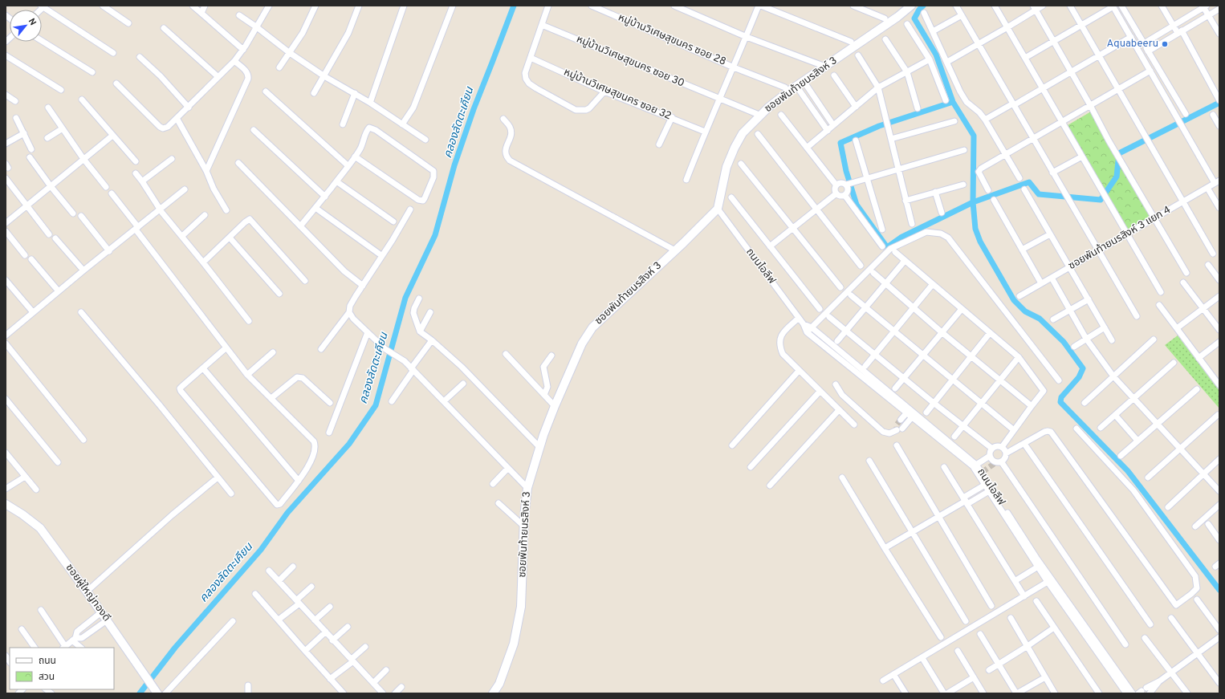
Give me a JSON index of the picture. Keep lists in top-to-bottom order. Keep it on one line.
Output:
{"streets":{"street":["หมู่บ้านวิเศษสุขนคร ซอย 28","หมู่บ้านวิเศษสุขนคร ซอย 30","ซอยพันท้ายนรสิงห์ 3","หมู่บ้านวิเศษสุขนคร ซอย 32","ซอยพันท้ายนรสิงห์ 3 แยก 4","ถนนไอลีฟ","ซอยผู้ใหญ่ทองดี"]},"crossings":[["ซอยพันท้ายนรสิงห์ 3","ถนนไอลีฟ"]],"water":["คลองลัดตะเคียน"],"places":["Aquabeeru"],"legend":["ถนน","สวน"],"north":"top right"}
